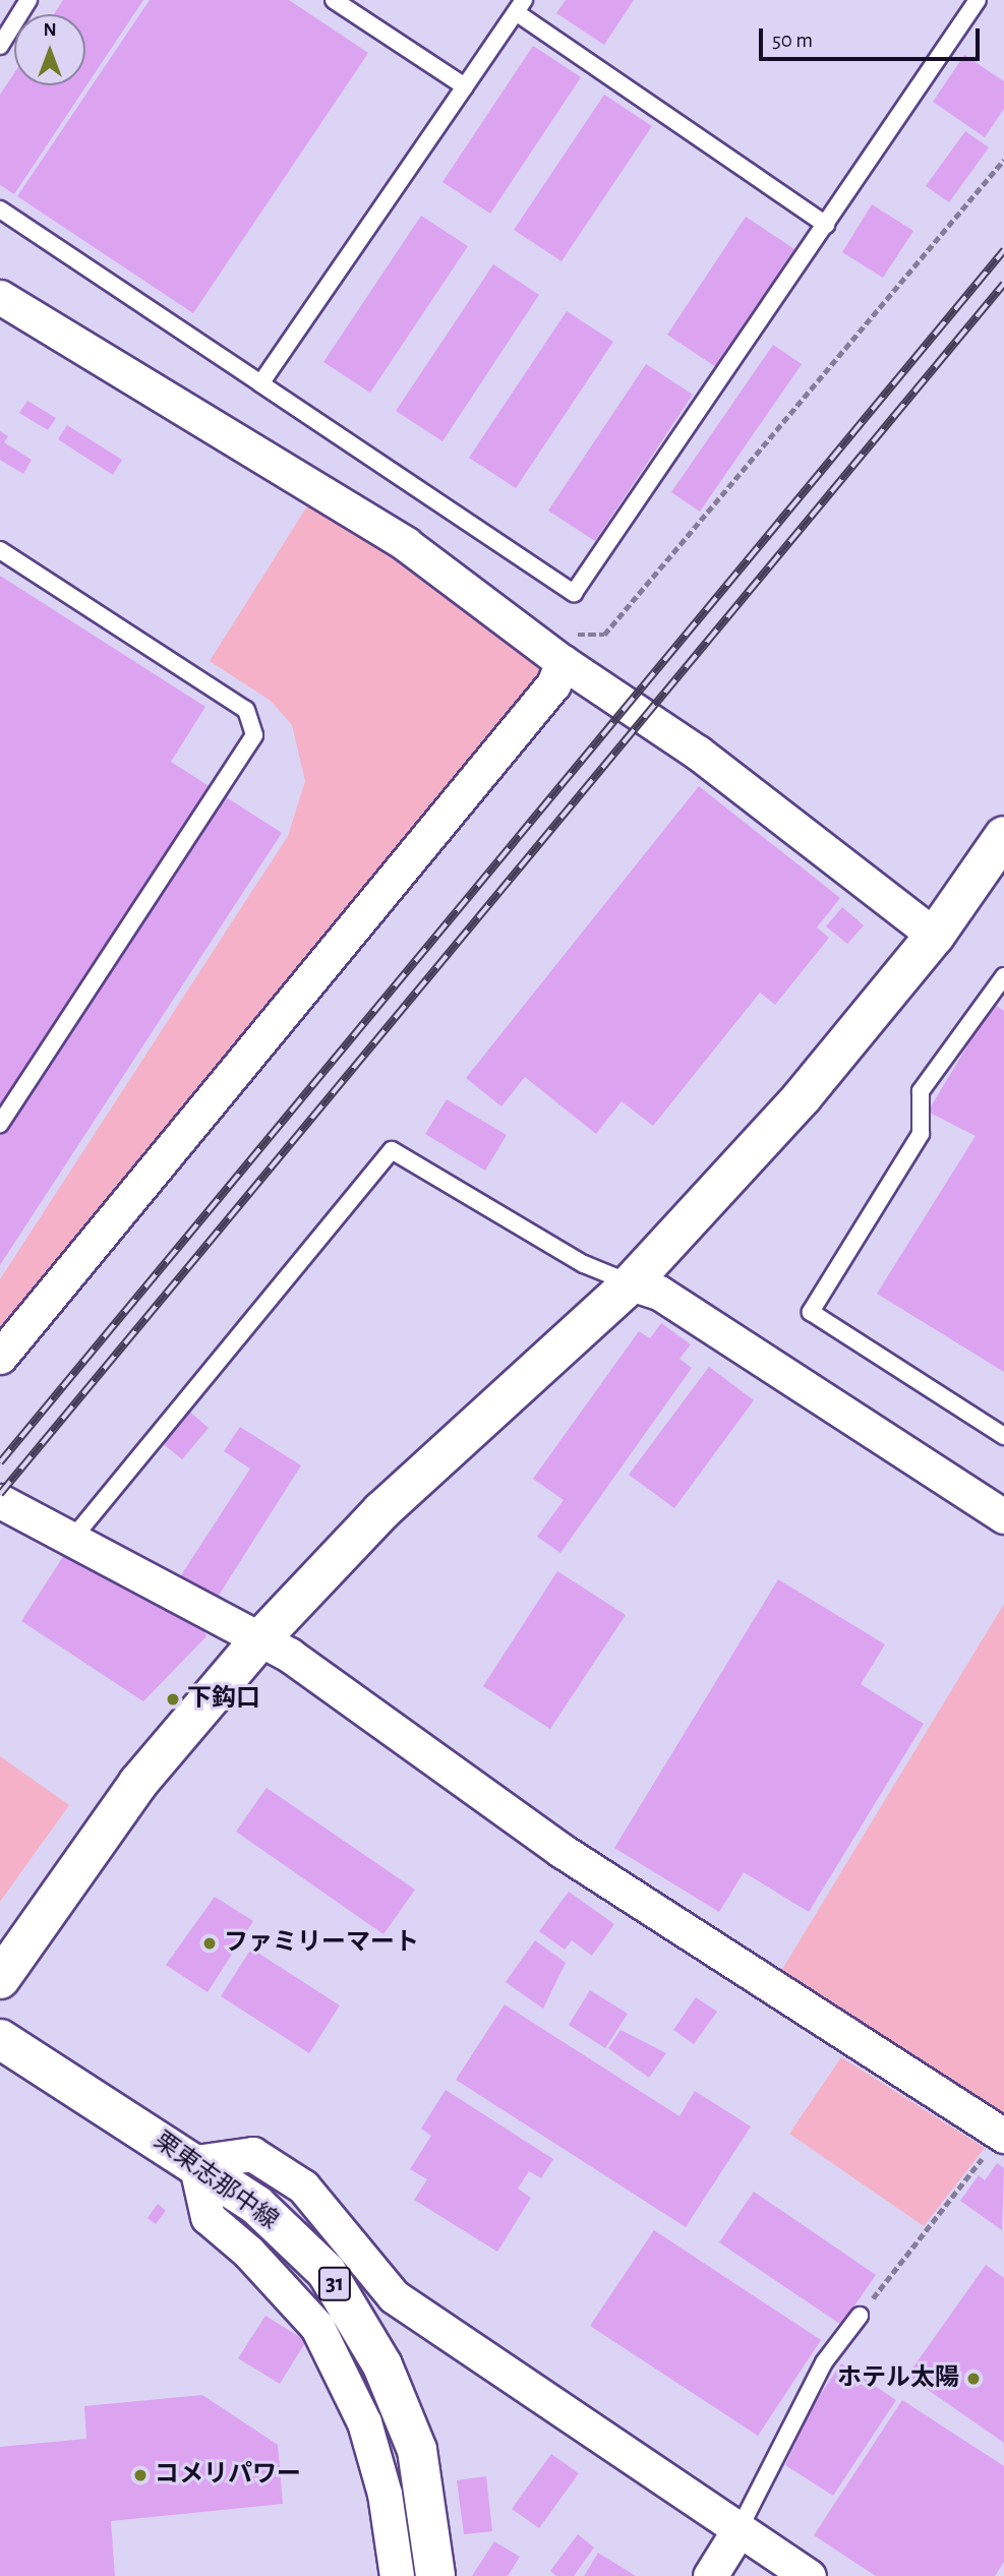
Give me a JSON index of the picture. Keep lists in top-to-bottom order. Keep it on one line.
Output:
{"streets":{"street":["栗東志那中線","31"]},"places":["下鈎口","ファミリーマート","ホテル太陽","コメリパワー"],"scale_bar":"50 m","north":"top"}
